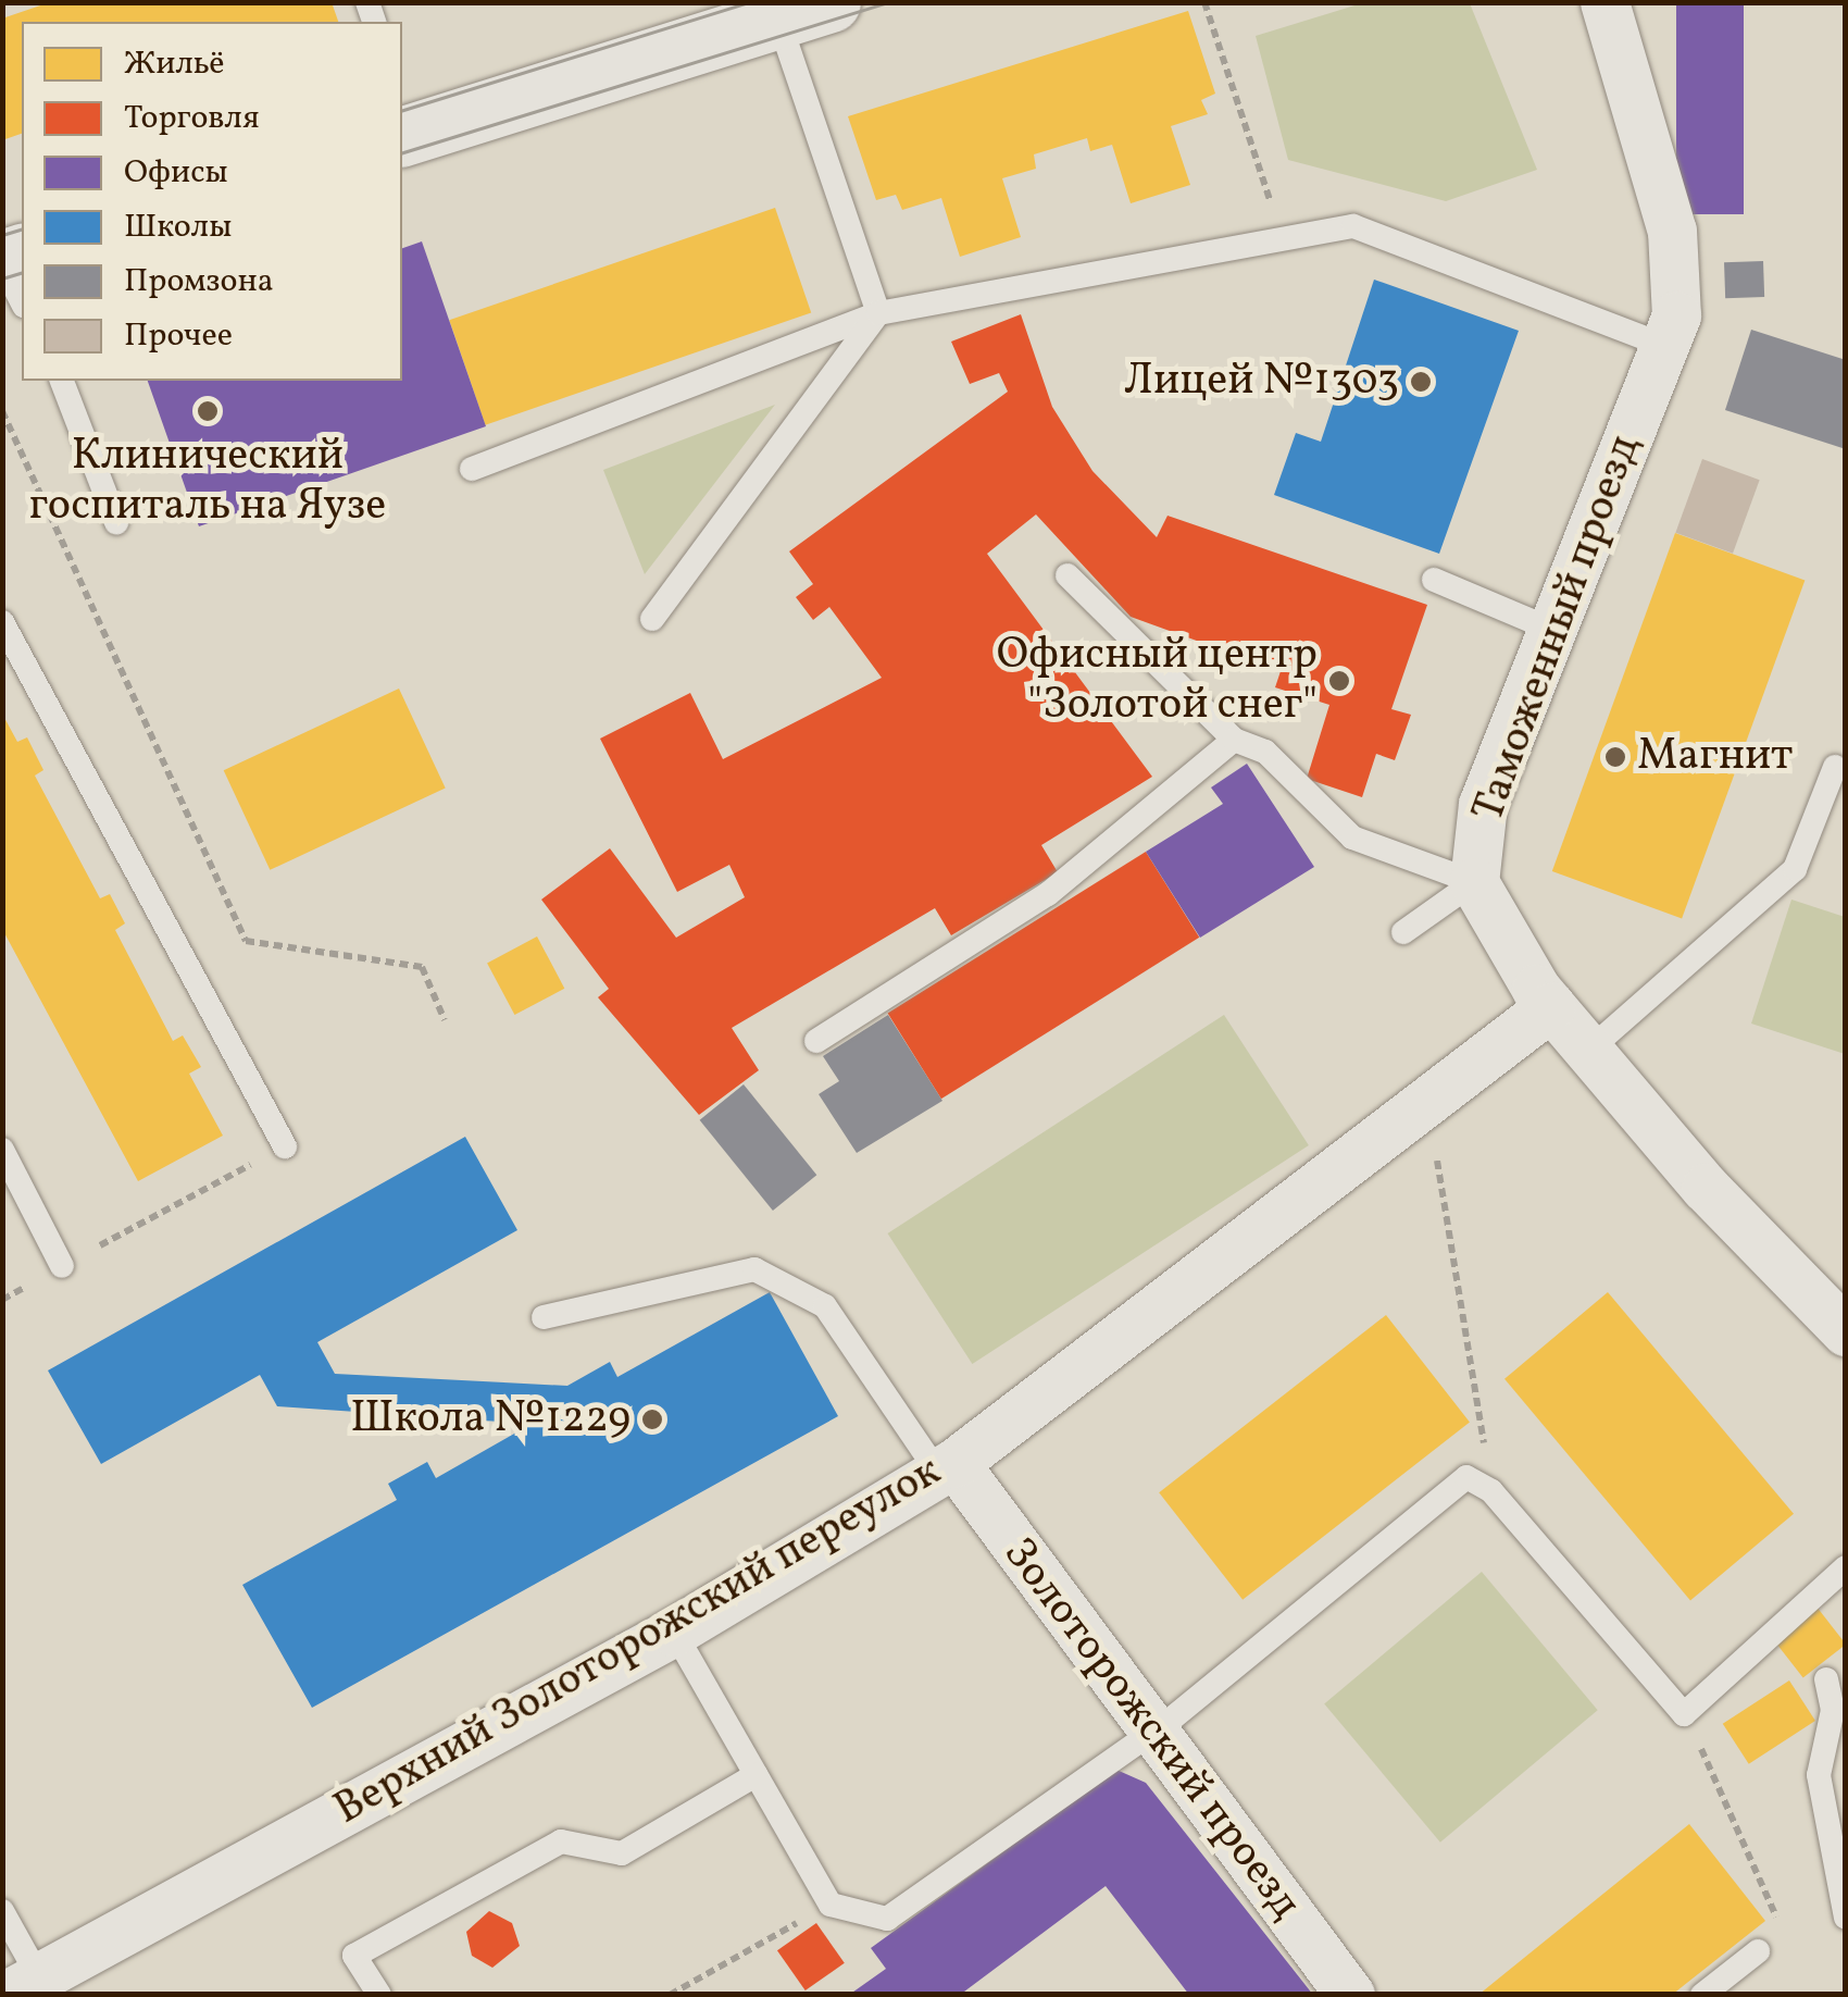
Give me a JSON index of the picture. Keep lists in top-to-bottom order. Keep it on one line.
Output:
{"streets":{"street":["Таможенный проезд","Верхний Золоторожский переулок","Золоторожский проезд"]},"crossings":[["Таможенный проезд","Верхний Золоторожский переулок"],["Верхний Золоторожский переулок","Золоторожский проезд"]],"places":["Лицей №1303","Клинический госпиталь на Яузе","Офисный центр \"Золотой снег\"","Магнит","Школа №1229"],"legend":["Жильё","Торговля","Офисы","Школы","Промзона","Прочее"]}
